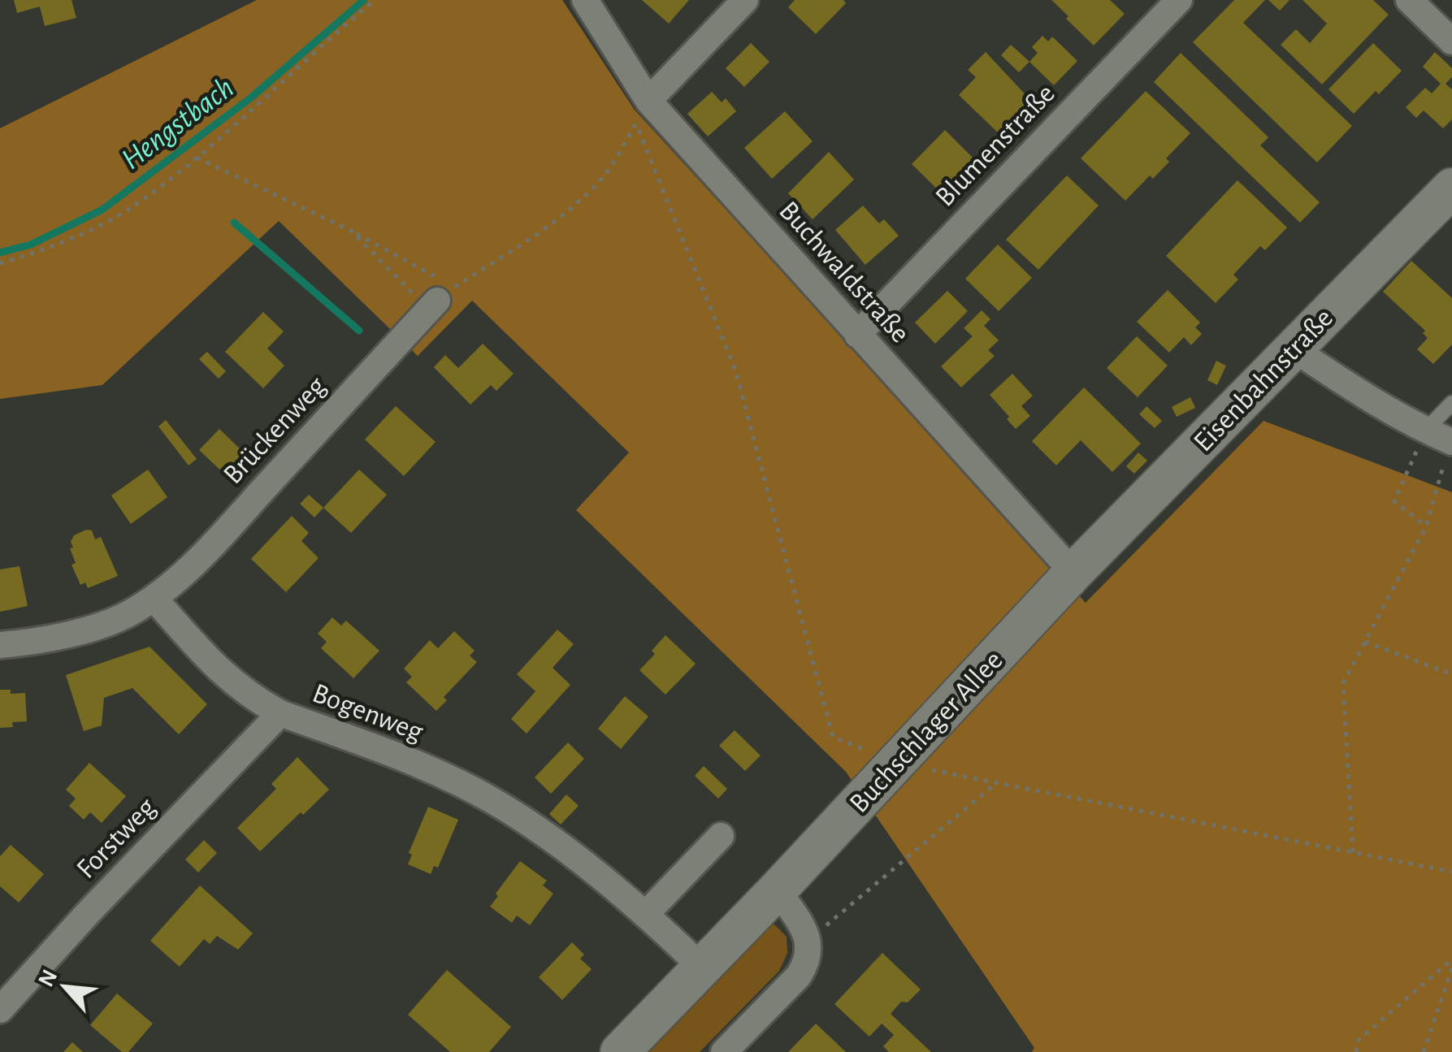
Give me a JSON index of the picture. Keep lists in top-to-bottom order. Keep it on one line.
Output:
{"streets":{"main road":["Eisenbahnstraße","Buchschlager Allee"],"street":["Blumenstraße","Buchwaldstraße","Brückenweg","Bogenweg","Forstweg"]},"crossings":[["Blumenstraße","Buchwaldstraße"],["Buchwaldstraße","Eisenbahnstraße"],["Buchwaldstraße","Buchschlager Allee"],["Eisenbahnstraße","Buchschlager Allee"],["Brückenweg","Bogenweg"],["Bogenweg","Buchschlager Allee"],["Bogenweg","Forstweg"]],"water":["Hengstbach"],"north":"top left"}
